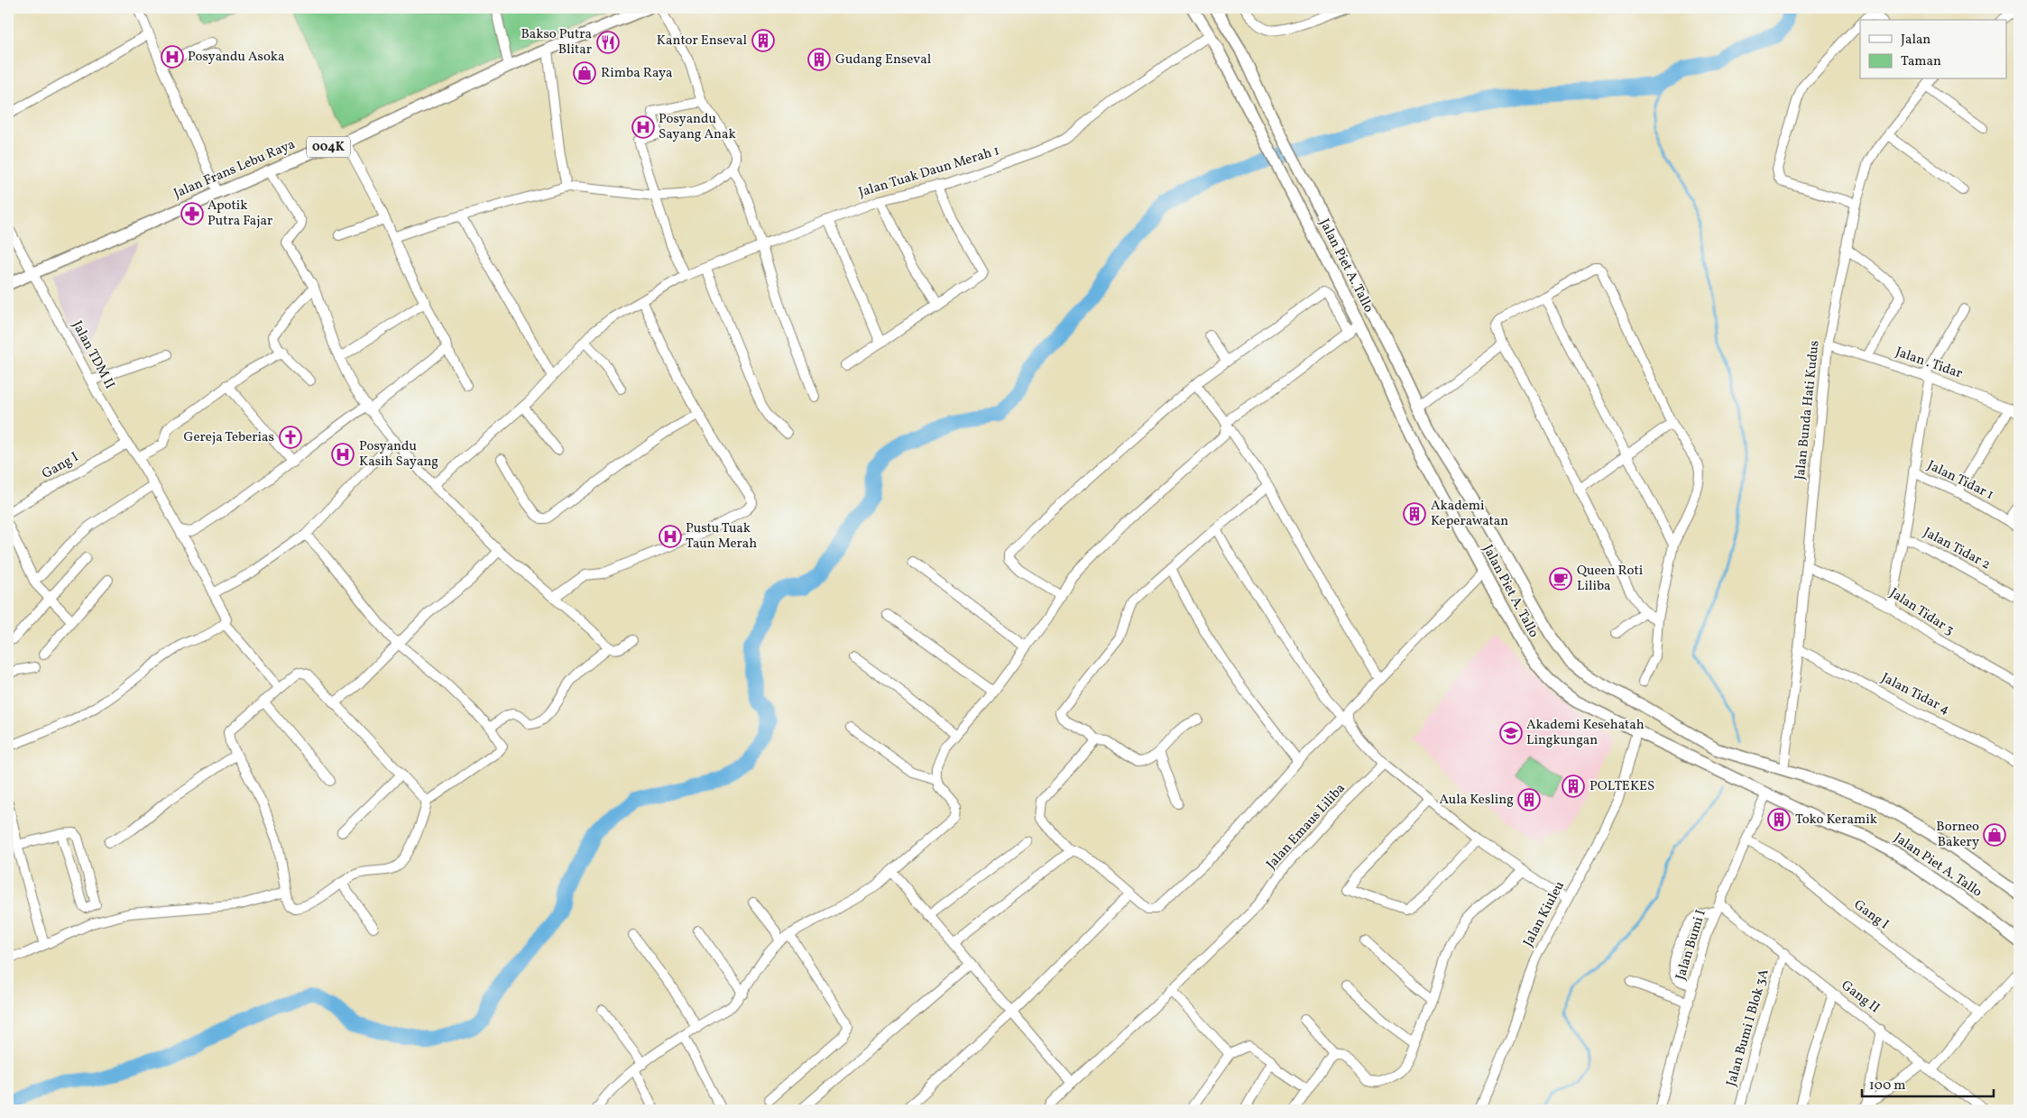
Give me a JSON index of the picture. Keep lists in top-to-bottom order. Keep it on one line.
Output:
{"streets":{"main road":["004K","Jalan Frans Lebu Raya","Jalan Piet A. Tallo"],"street":["Jalan Tuak Daun Merah 1","Jalan TDM II","Jalan . Tidar","Jalan Bunda Hati Kudus","Gang I","Jalan Tidar 1","Jalan Tidar 2","Jalan Tidar 3","Jalan Tidar 4","Jalan Emaus Liliba","Jalan Kiuleu","Jalan Bumi I","Gang II","Jalan Bumi I Blok 3A"]},"crossings":[["Jalan Frans Lebu Raya","Jalan TDM II"],["Jalan Tuak Daun Merah 1","Jalan Piet A. Tallo"],["Jalan Piet A. Tallo","Jalan Bunda Hati Kudus"],["Jalan Piet A. Tallo","Jalan Kiuleu"],["Jalan Piet A. Tallo","Jalan Bumi I"],["Jalan TDM II","Gang I"],["Jalan . Tidar","Jalan Bunda Hati Kudus"],["Jalan Bunda Hati Kudus","Jalan Tidar 3"],["Jalan Bunda Hati Kudus","Jalan Tidar 4"],["Gang I","Jalan Bumi I"],["Jalan Bumi I","Gang II"],["Gang II","Jalan Bumi I Blok 3A"]],"places":{"building":["Kantor Enseval","Gudang Enseval","Akademi Keperawatan","POLTEKES","Aula Kesling","Toko Keramik"],"restaurant":["Bakso Putra Blitar"],"hospital":["Posyandu Asoka","Posyandu Sayang Anak","Posyandu Kasih Sayang","Pustu Tuak Taun Merah"],"shop":["Rimba Raya","Borneo Bakery"],"pharmacy":["Apotik Putra Fajar"],"church":["Gereja Teberias"],"cafe":["Queen Roti Liliba"],"school or university":["Akademi Kesehatah Lingkungan"]},"legend":["Jalan","Taman"],"scale_bar":"100 m"}
